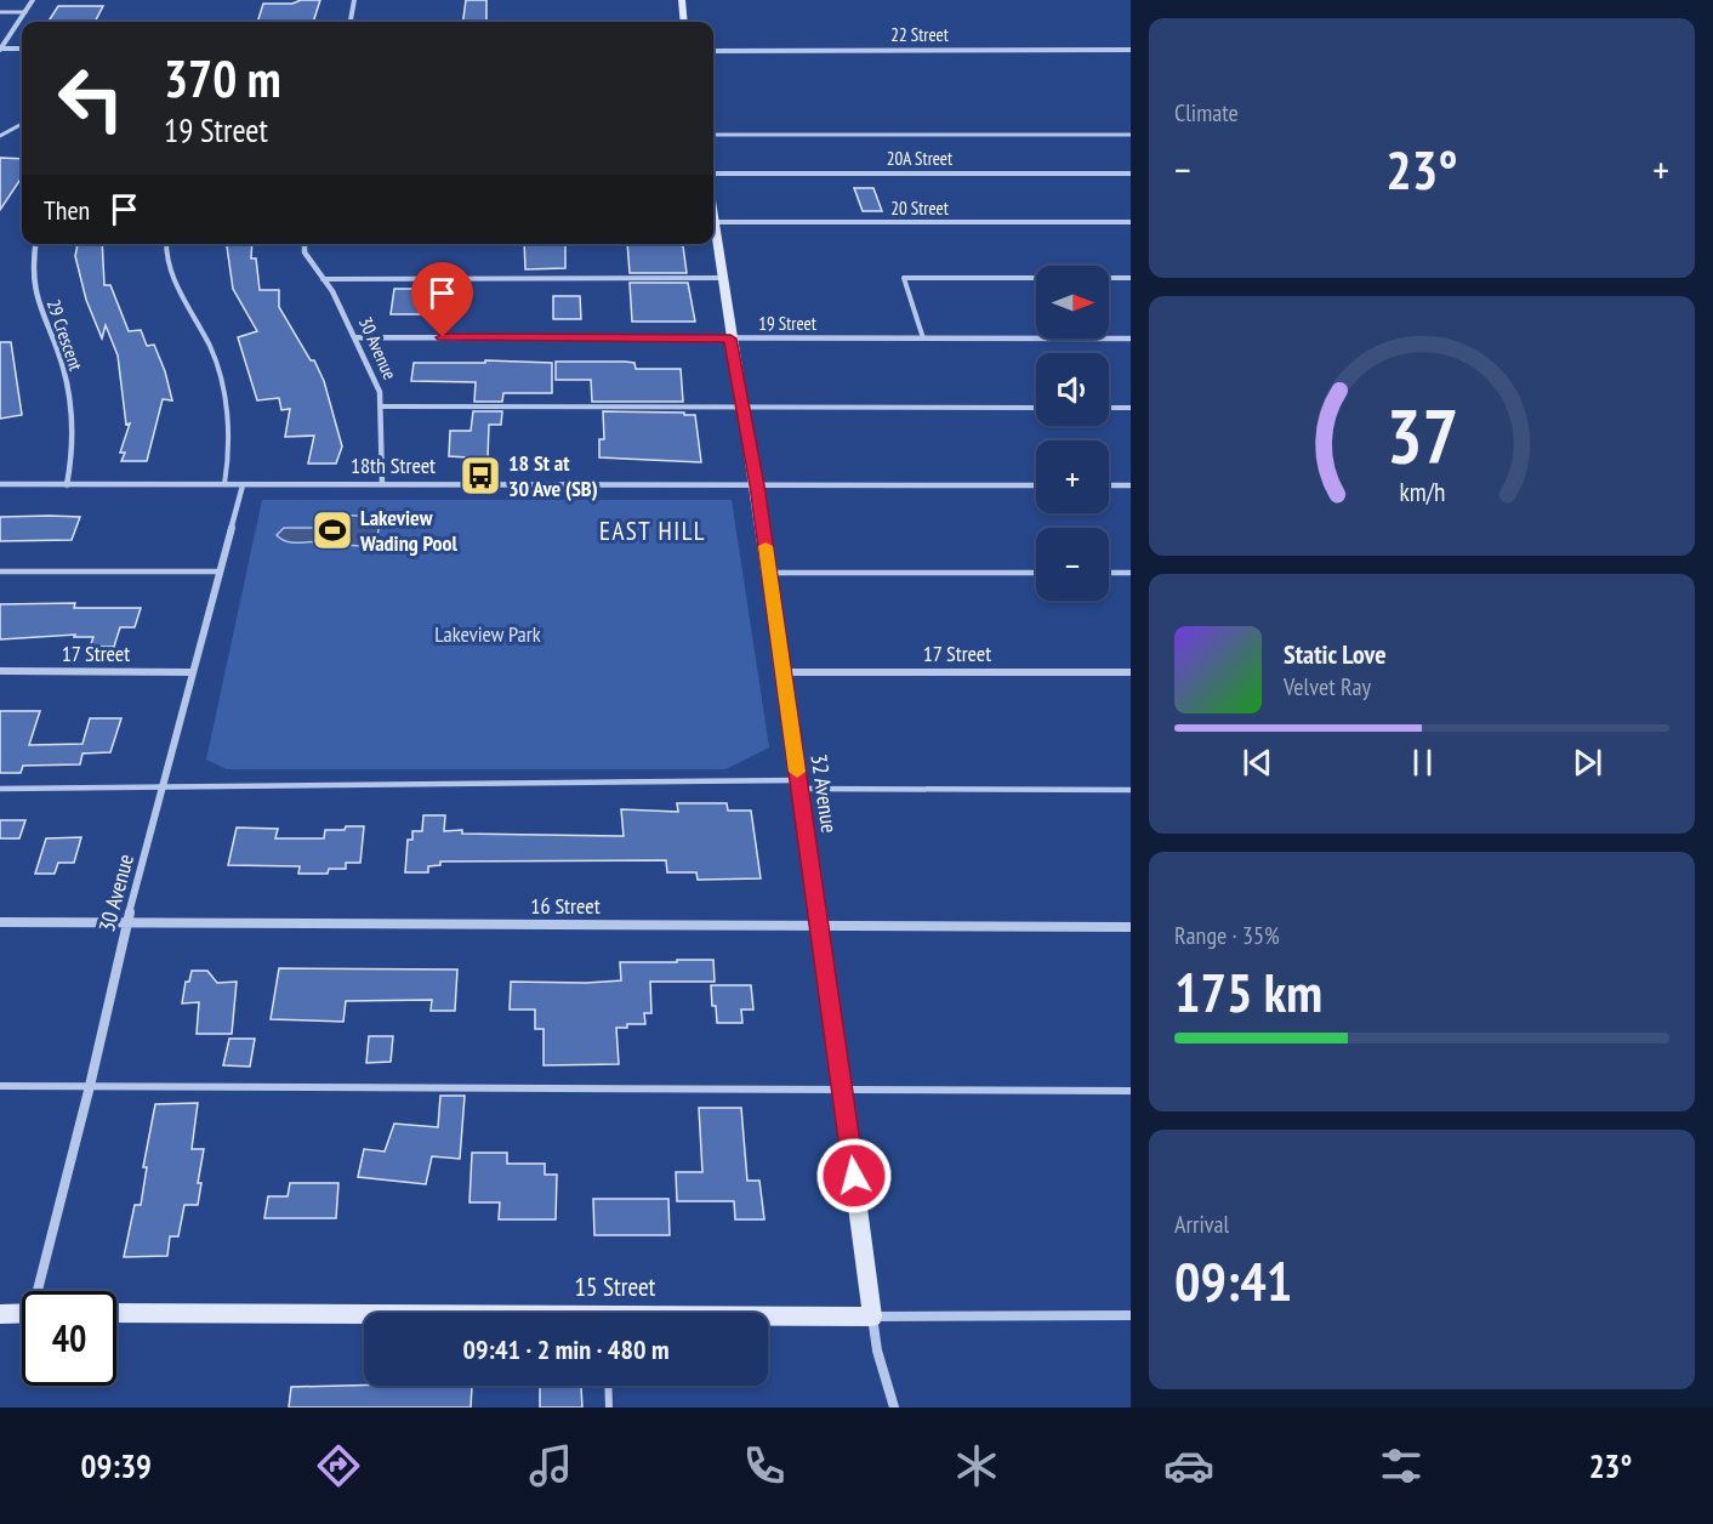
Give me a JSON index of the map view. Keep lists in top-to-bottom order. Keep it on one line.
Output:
{"streets":{"street":["22 Street","20A Street","20 Street","19 Street","29 Crescent","30 Avenue","18th Street","17 Street","32 Avenue","16 Street","15 Street"]},"crossings":[["19 Street","30 Avenue"],["19 Street","32 Avenue"],["29 Crescent","18th Street"],["30 Avenue","18th Street"],["30 Avenue","17 Street"],["30 Avenue","16 Street"],["18th Street","32 Avenue"],["17 Street","32 Avenue"],["32 Avenue","16 Street"],["32 Avenue","15 Street"]],"districts":["EAST HILL"],"parks":["Lakeview Park"],"places":{"bus stop":["18 St at 30 Ave (SB)"],"sports":["Lakeview Wading Pool"]},"north":"right","page":{"tile":["Climate",["Range · 35%","175 km"],["Arrival","09:41"]],"turn":["370 m","19 Street"],"heat":["−","23°","+"],"then":"Then","map_buttons":["+","−"],"song":["Static Love","Velvet Ray"],"limit":"40","trip":"09:41 · 2 min · 480 m","tabs":["09:39","23°"],"gauge":["37","km/h"]}}
